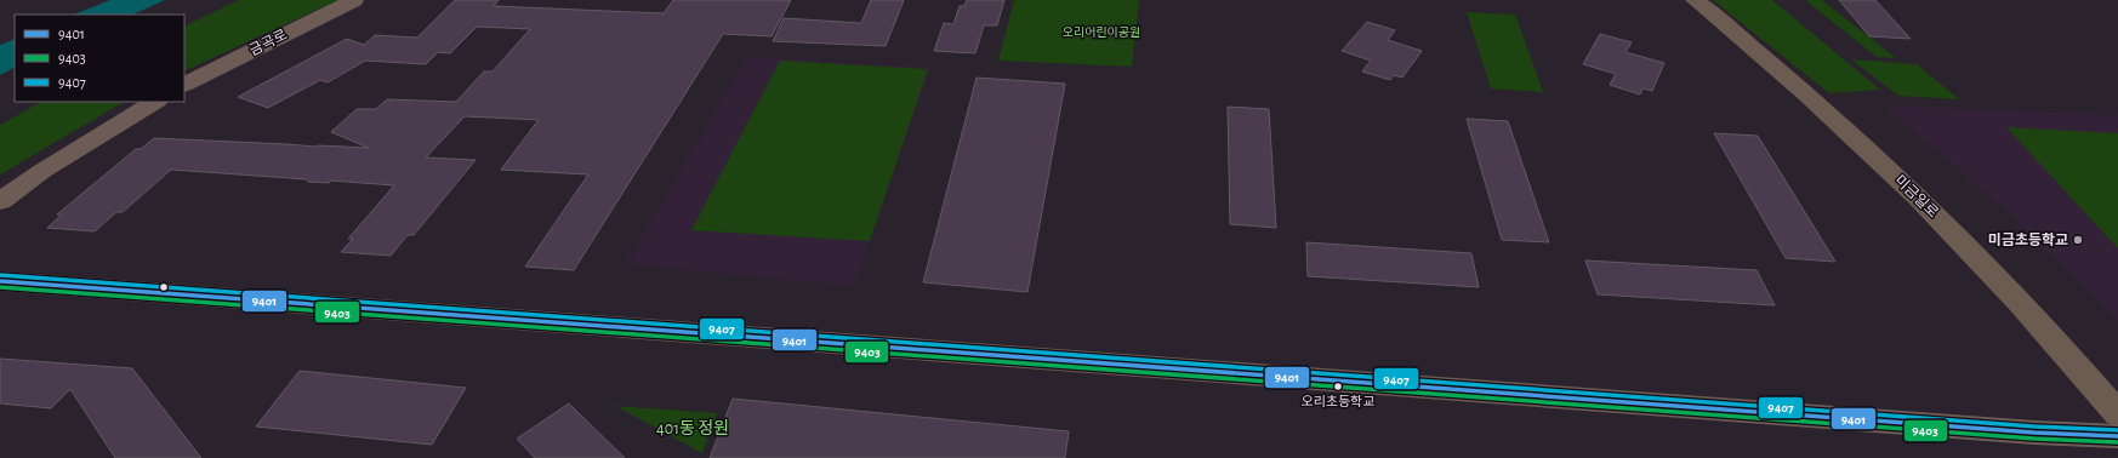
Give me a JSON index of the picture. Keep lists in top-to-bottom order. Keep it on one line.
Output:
{"streets":{"main road":["금곡로"],"street":["미금일로"]},"parks":["오리어린이공원","401동 정원"],"places":["미금초등학교","오리초등학교"],"lines":["transit line 9407","transit line 9401","transit line 9403"],"legend":["9401","9403","9407"]}
